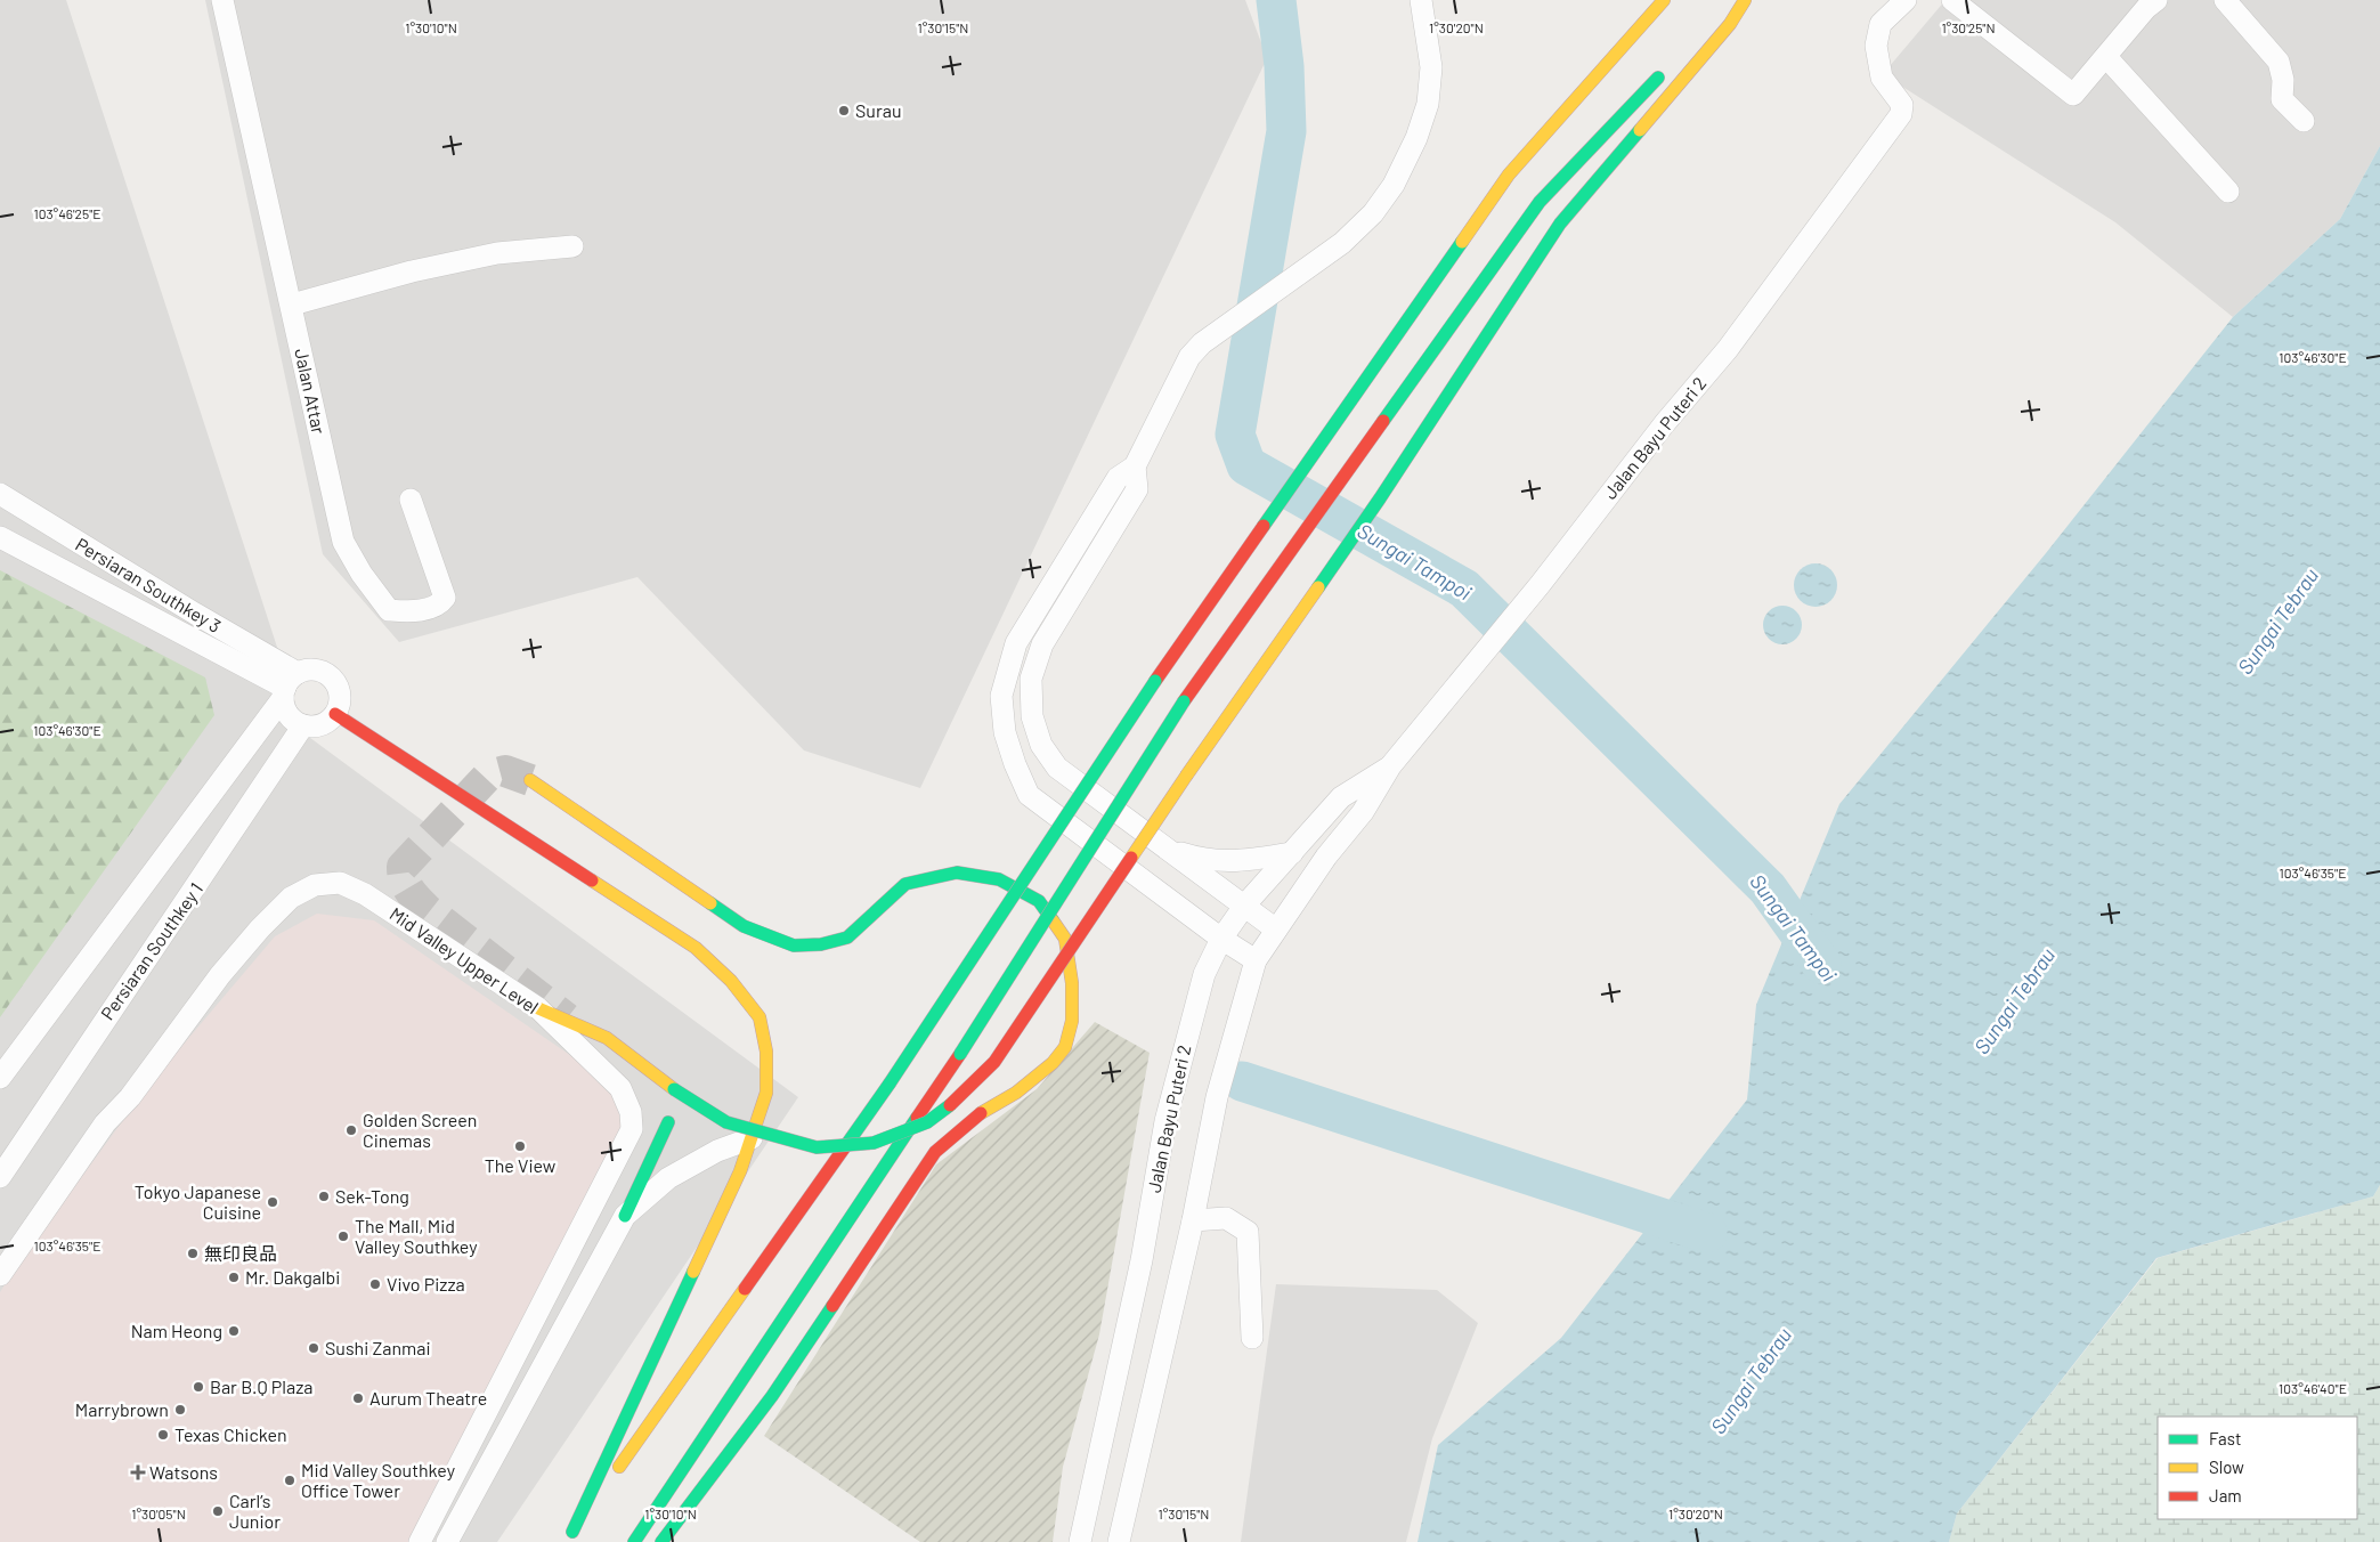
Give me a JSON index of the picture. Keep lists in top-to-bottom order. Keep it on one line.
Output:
{"streets":{"street":["Jalan Attar","Jalan Bayu Puteri 2","Persiaran Southkey 3","Persiaran Southkey 1","Mid Valley Upper Level"]},"crossings":[["Persiaran Southkey 3","Persiaran Southkey 1"]],"water":["Sungai Tampoi","Sungai Tebrau"],"places":{"other":["Surau","Golden Screen Cinemas","The View","Sek-Tong","Tokyo Japanese Cuisine","The Mall, Mid Valley Southkey","無印良品","Mr. Dakgalbi","Vivo Pizza","Nam Heong","Sushi Zanmai","Bar B.Q Plaza","Aurum Theatre","Marrybrown","Texas Chicken","Mid Valley Southkey Office Tower","Carl’s Junior"],"health":["Watsons"]},"legend":["Fast","Slow","Jam"],"coordinates":["1°30'10\"N","1°30'15\"N","1°30'20\"N","1°30'25\"N","103°46'25\"E","103°46'30\"E","103°46'35\"E","103°46'40\"E","1°30'05\"N"]}
